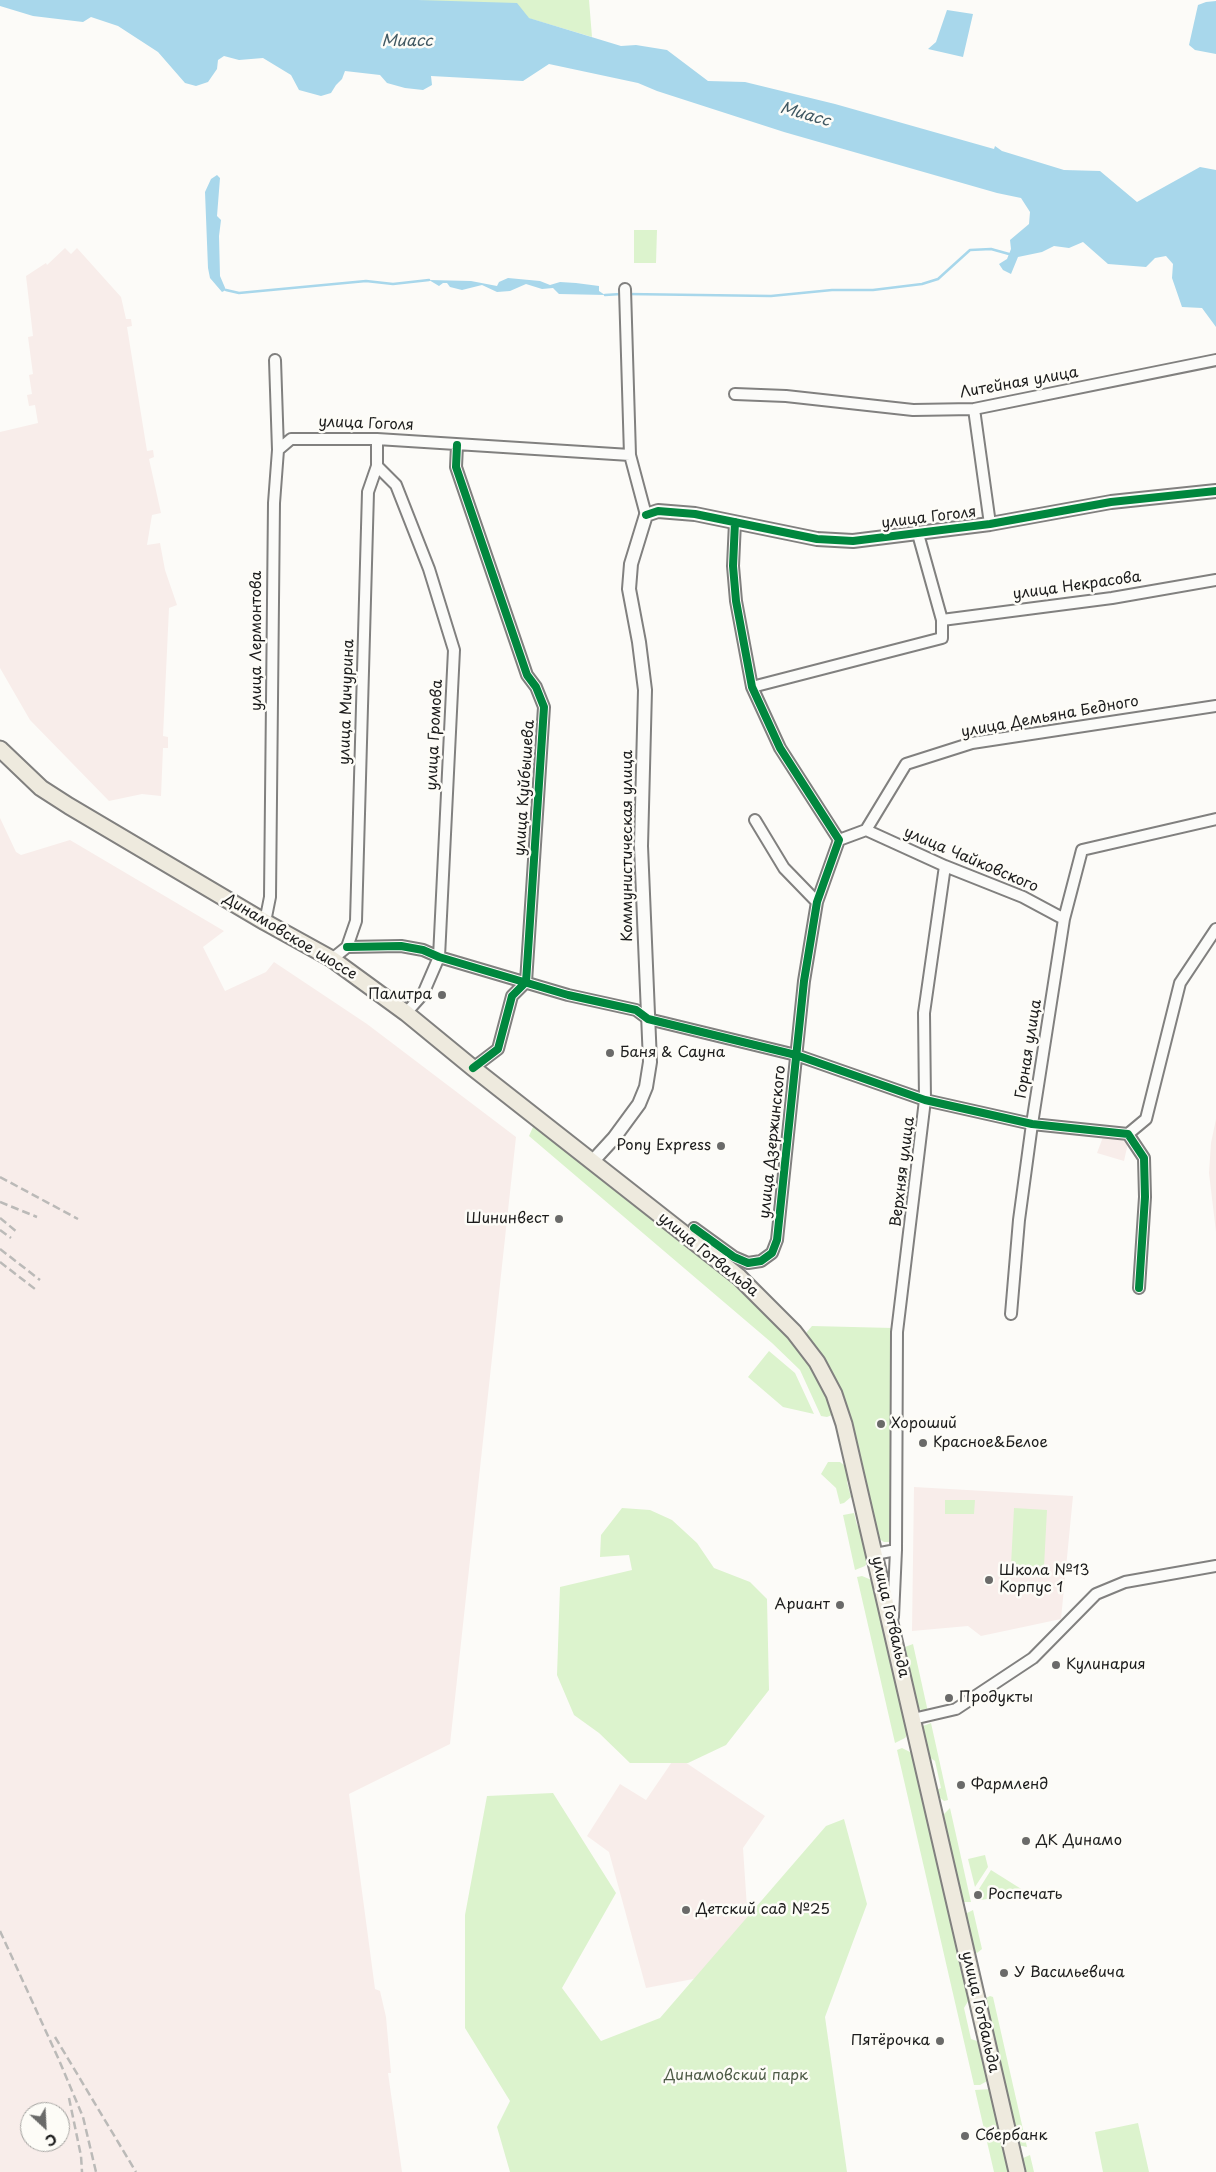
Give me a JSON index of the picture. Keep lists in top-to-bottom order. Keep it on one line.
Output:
{"streets":{"main road":["Динамовское шоссе","улица Готвальда"],"street":["Литейная улица","улица Гоголя","улица Некрасова","улица Лермонтова","улица Мичурина","улица Демьяна Бедного","улица Громова","улица Куйбышева","Коммунистическая улица","улица Чайковского","Горная улица","улица Дзержинского","Верхняя улица"]},"crossings":[["улица Гоголя","улица Лермонтова"],["улица Гоголя","улица Мичурина"],["улица Гоголя","улица Куйбышева"],["улица Гоголя","Коммунистическая улица"],["улица Лермонтова","Динамовское шоссе"],["улица Мичурина","улица Громова"],["улица Демьяна Бедного","улица Чайковского"],["улица Громова","Динамовское шоссе"],["Коммунистическая улица","Динамовское шоссе"],["Коммунистическая улица","улица Готвальда"],["улица Чайковского","Горная улица"],["улица Чайковского","Верхняя улица"],["Динамовское шоссе","улица Готвальда"],["Верхняя улица","улица Готвальда"]],"water":["Миасс"],"parks":["Динамовский парк"],"places":["Палитра","Баня & Сауна","Pony Express","Шининвест","Хороший","Красное&Белое","Школа №13 Корпус 1","Ариант","Кулинария","Продукты","Фармленд","ДК Динамо","Роспечать","Детский сад №25","У Васильевича","Пятёрочка","Сбербанк"],"north":"bottom right"}
